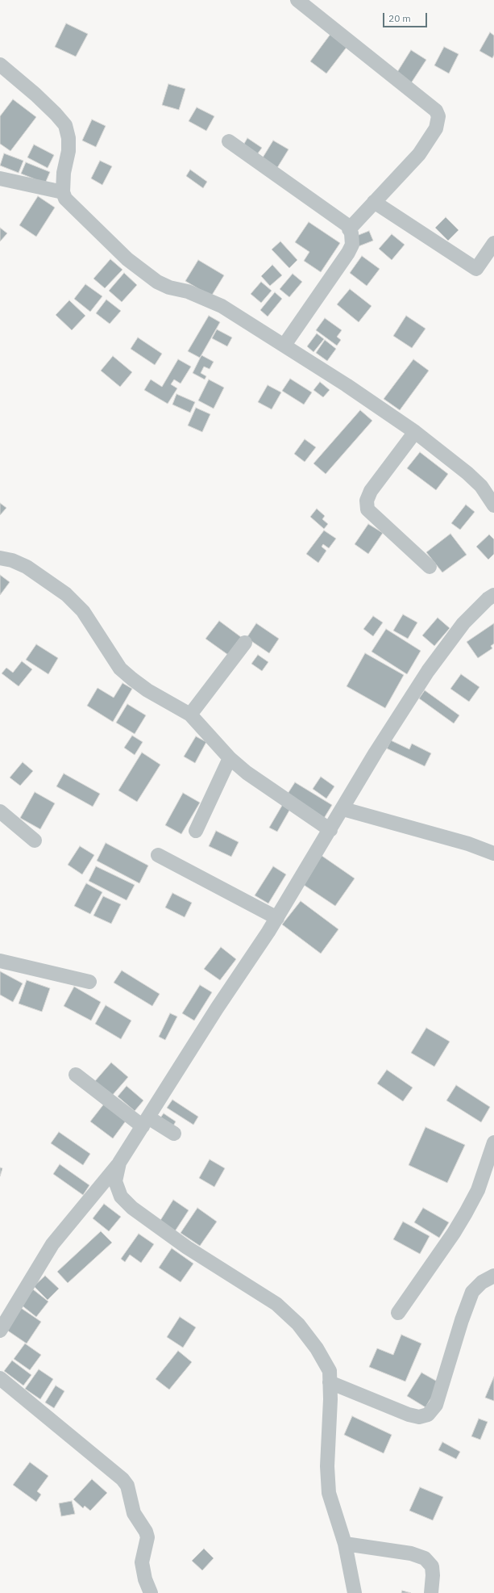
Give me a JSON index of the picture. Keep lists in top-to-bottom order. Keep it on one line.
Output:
{"scale_bar":"20 m"}
